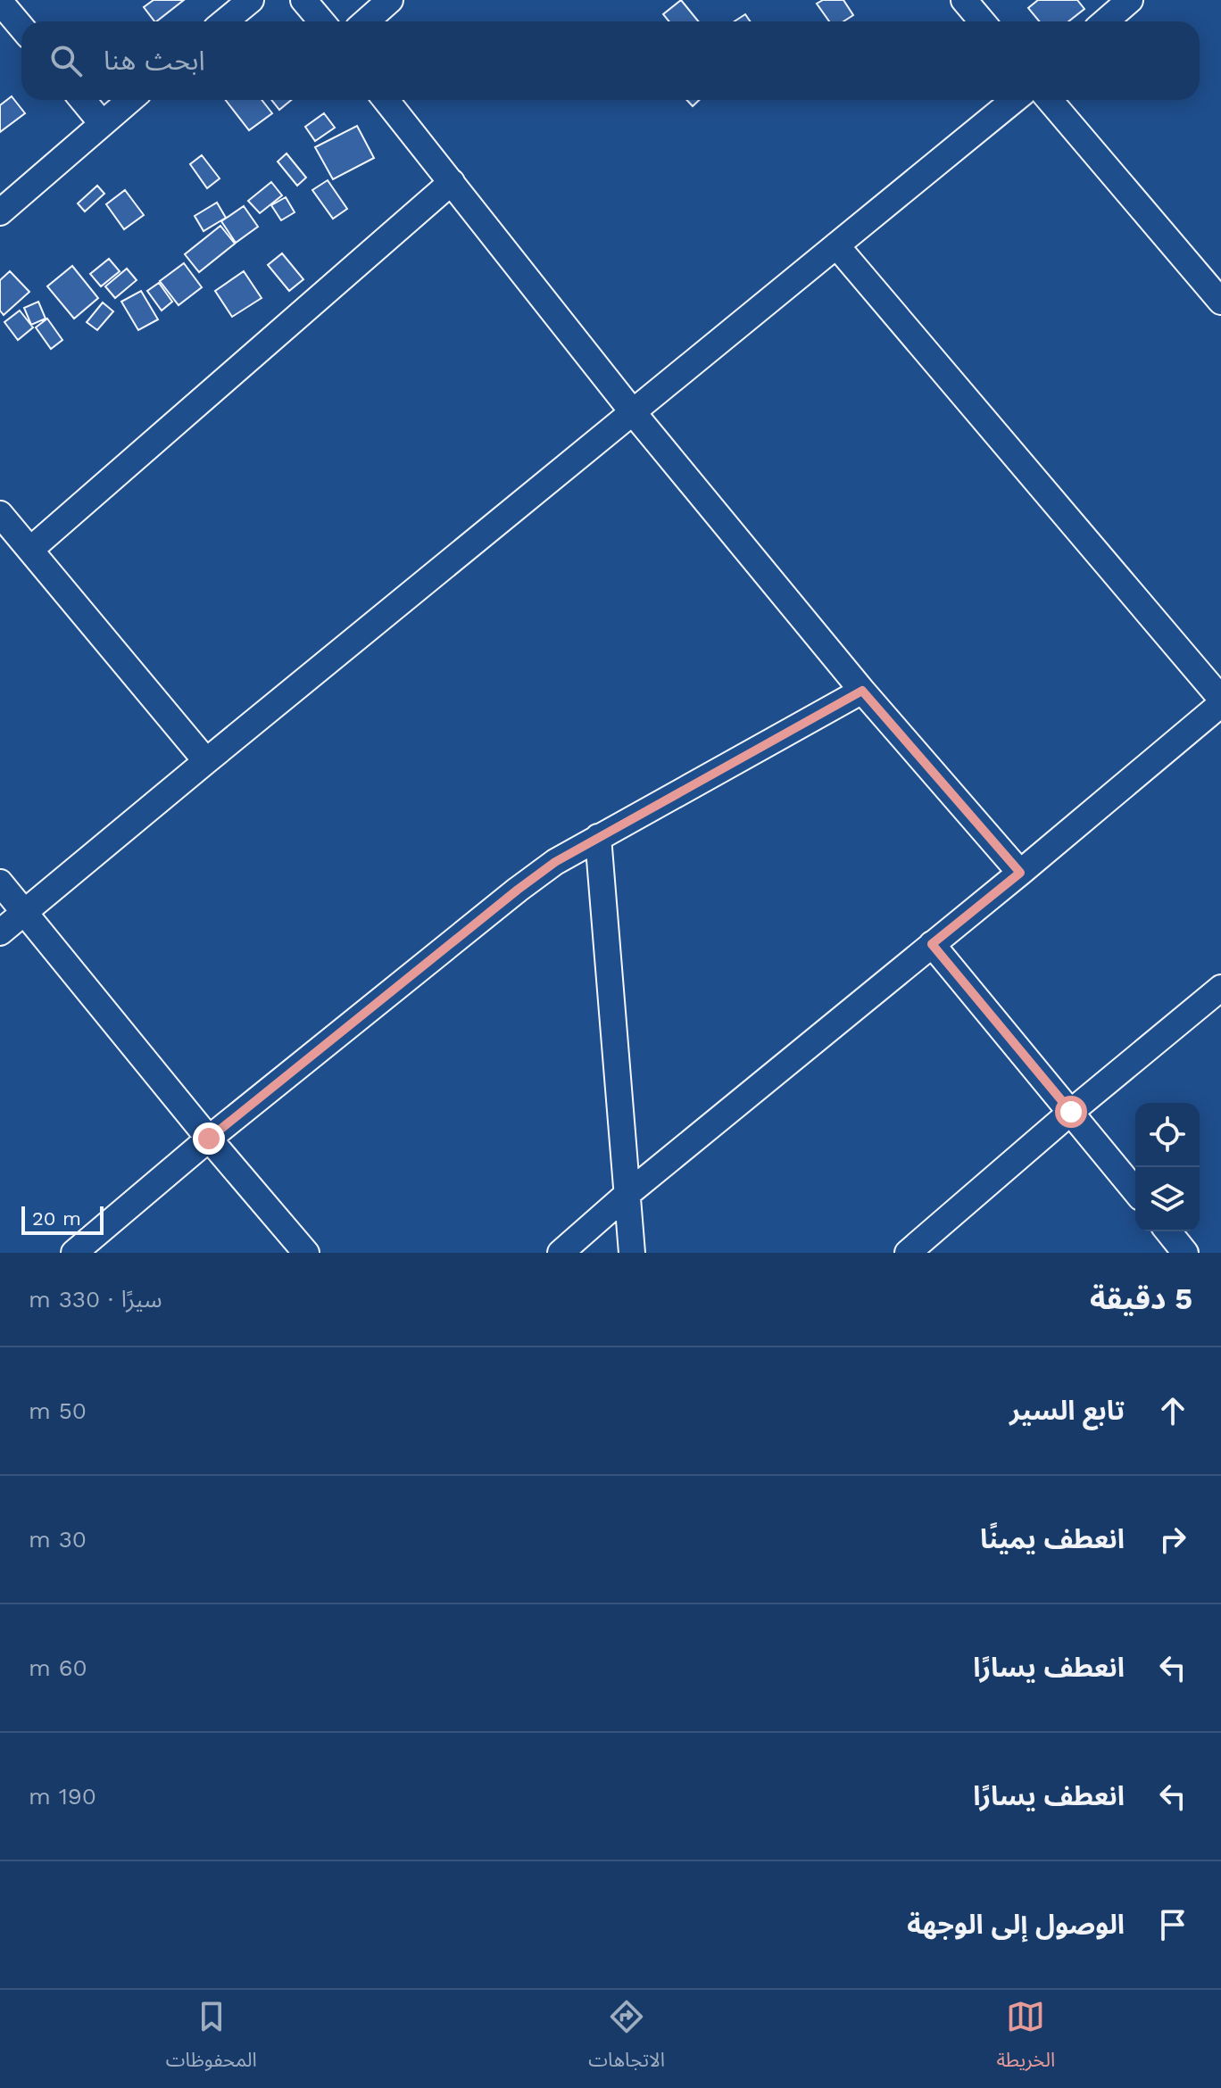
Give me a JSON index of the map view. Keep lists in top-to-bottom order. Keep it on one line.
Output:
{"scale_bar":"20 m","page":{"search":"ابحث هنا","scale":"20 m","heading":["5 دقيقة","سيرًا · 330 m"],"list":[["تابع السير","50 m"],["انعطف يمينًا","30 m"],["انعطف يسارًا","60 m"],["انعطف يسارًا","190 m"],"الوصول إلى الوجهة"],"nav":["الخريطة","الاتجاهات","المحفوظات"]}}
